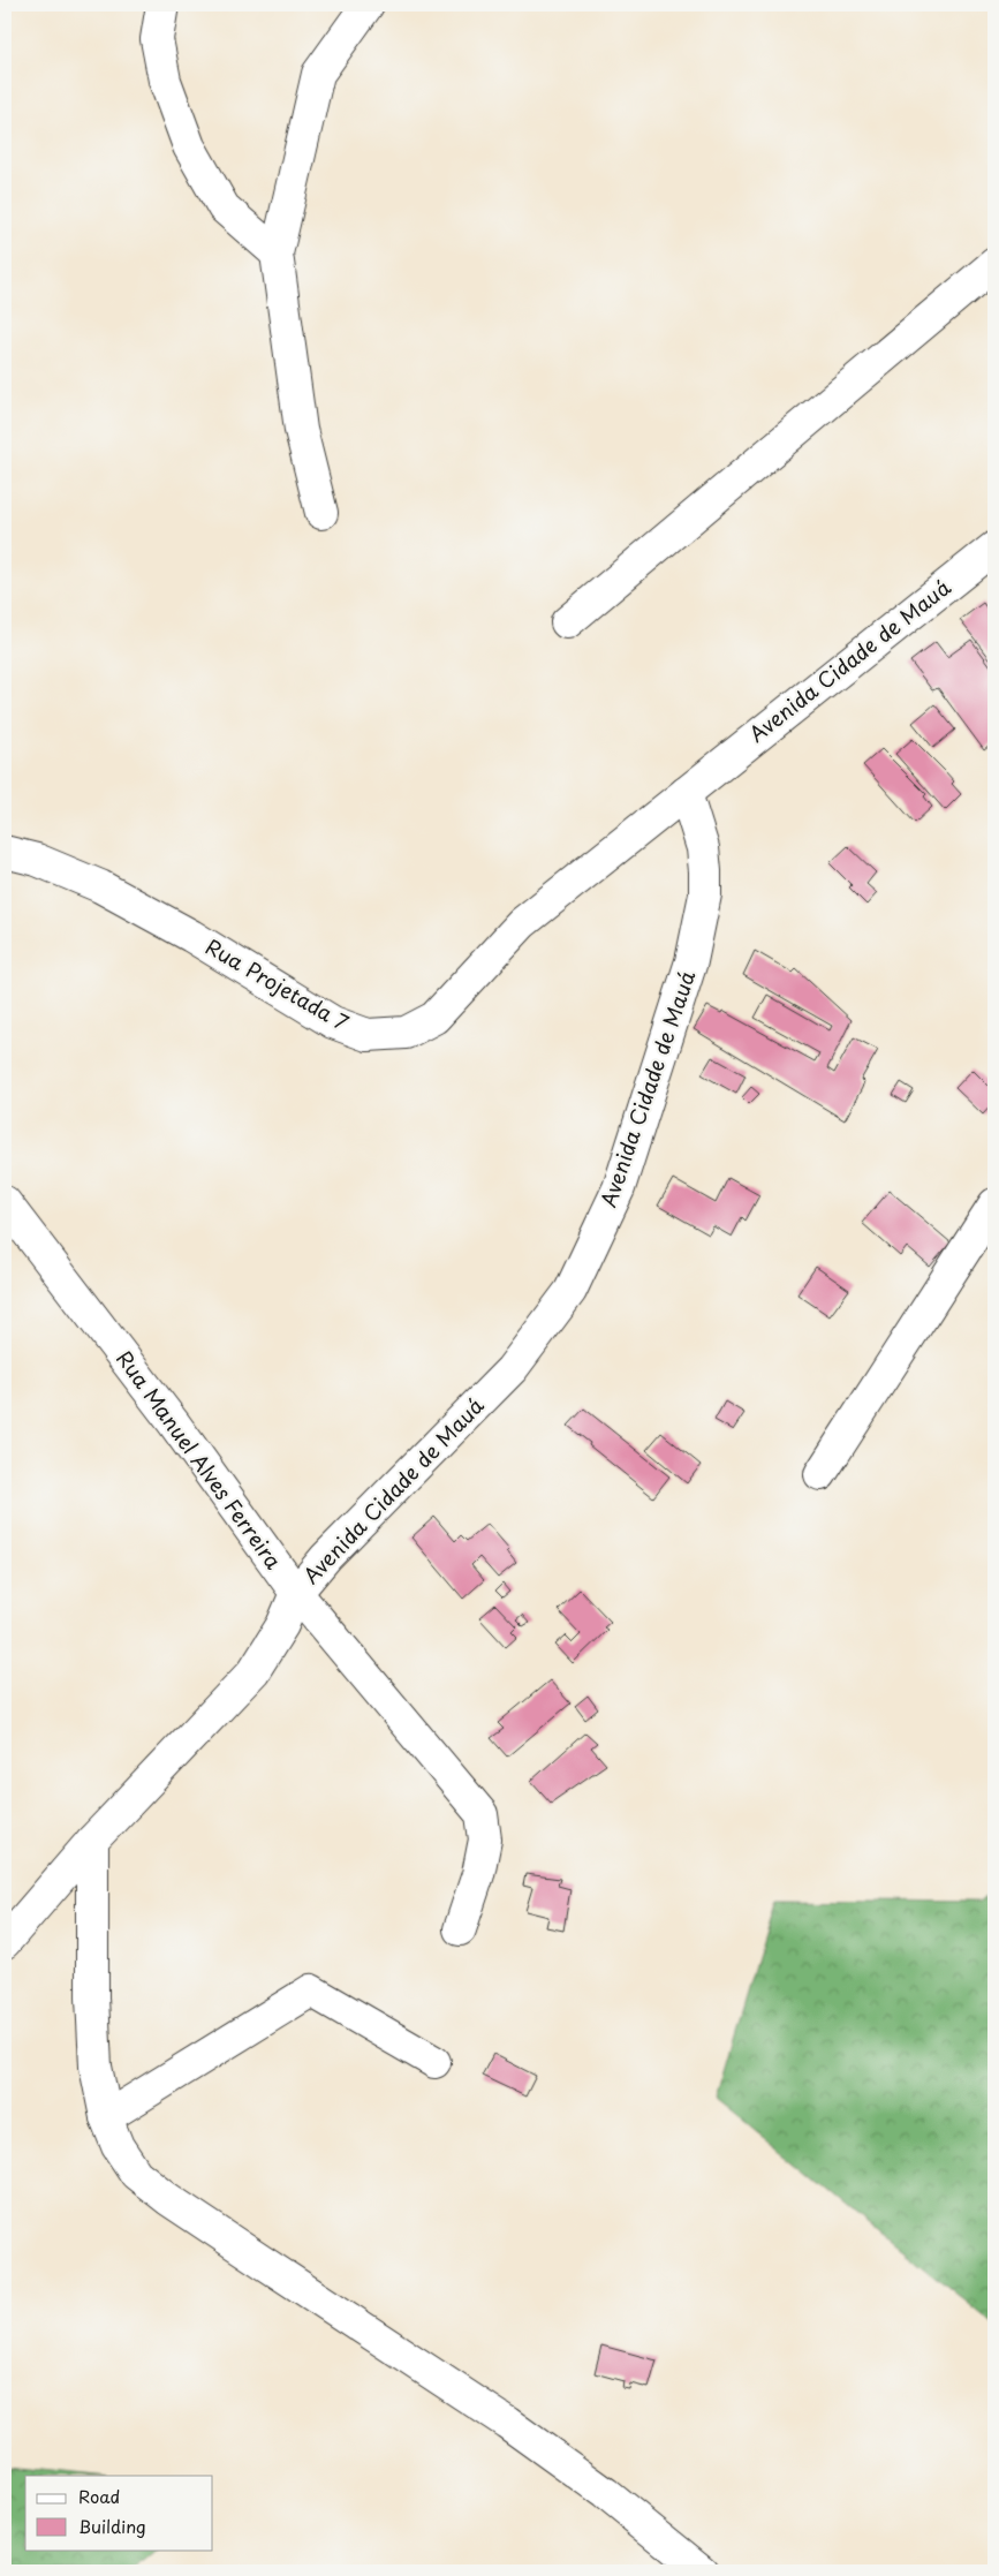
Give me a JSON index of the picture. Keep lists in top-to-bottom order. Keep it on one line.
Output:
{"streets":{"street":["Avenida Cidade de Mauá","Rua Projetada 7","Rua Manuel Alves Ferreira"]},"crossings":[["Avenida Cidade de Mauá","Rua Projetada 7"],["Avenida Cidade de Mauá","Rua Manuel Alves Ferreira"]],"legend":["Road","Building"]}
